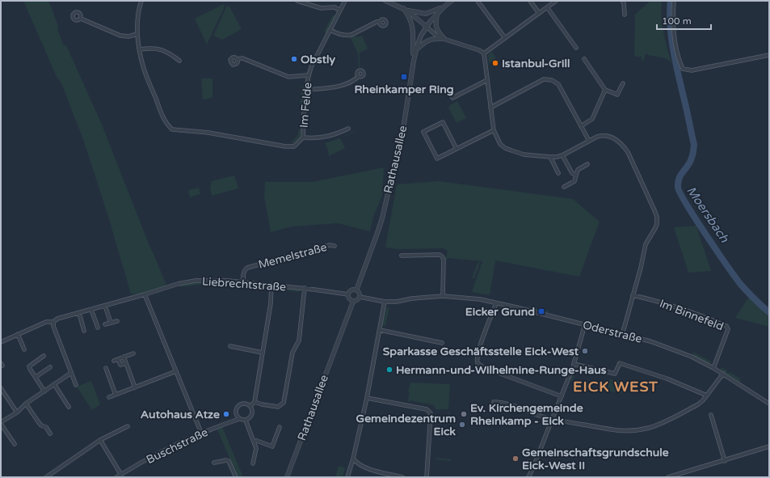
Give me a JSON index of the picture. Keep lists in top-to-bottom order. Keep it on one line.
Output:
{"streets":{"street":["Im Felde","Rathausallee","Memelstraße","Liebrechtstraße","Im Binnefeld","Oderstraße","Buschstraße"]},"crossings":[["Rathausallee","Liebrechtstraße"],["Rathausallee","Oderstraße"],["Memelstraße","Liebrechtstraße"],["Liebrechtstraße","Oderstraße"],["Im Binnefeld","Oderstraße"]],"districts":["EICK WEST"],"water":["Moersbach"],"places":{"other":["Obstly","Istanbul-Grill","Sparkasse Geschäftsstelle Eick-West","Hermann-und-Wilhelmine-Runge-Haus","Autohaus Atze","Ev. Kirchengemeinde Rheinkamp - Eick","Gemeindezentrum Eick","Gemeinschaftsgrundschule Eick-West II"],"transit":["Rheinkamper Ring","Eicker Grund"]},"scale_bar":"100 m"}
